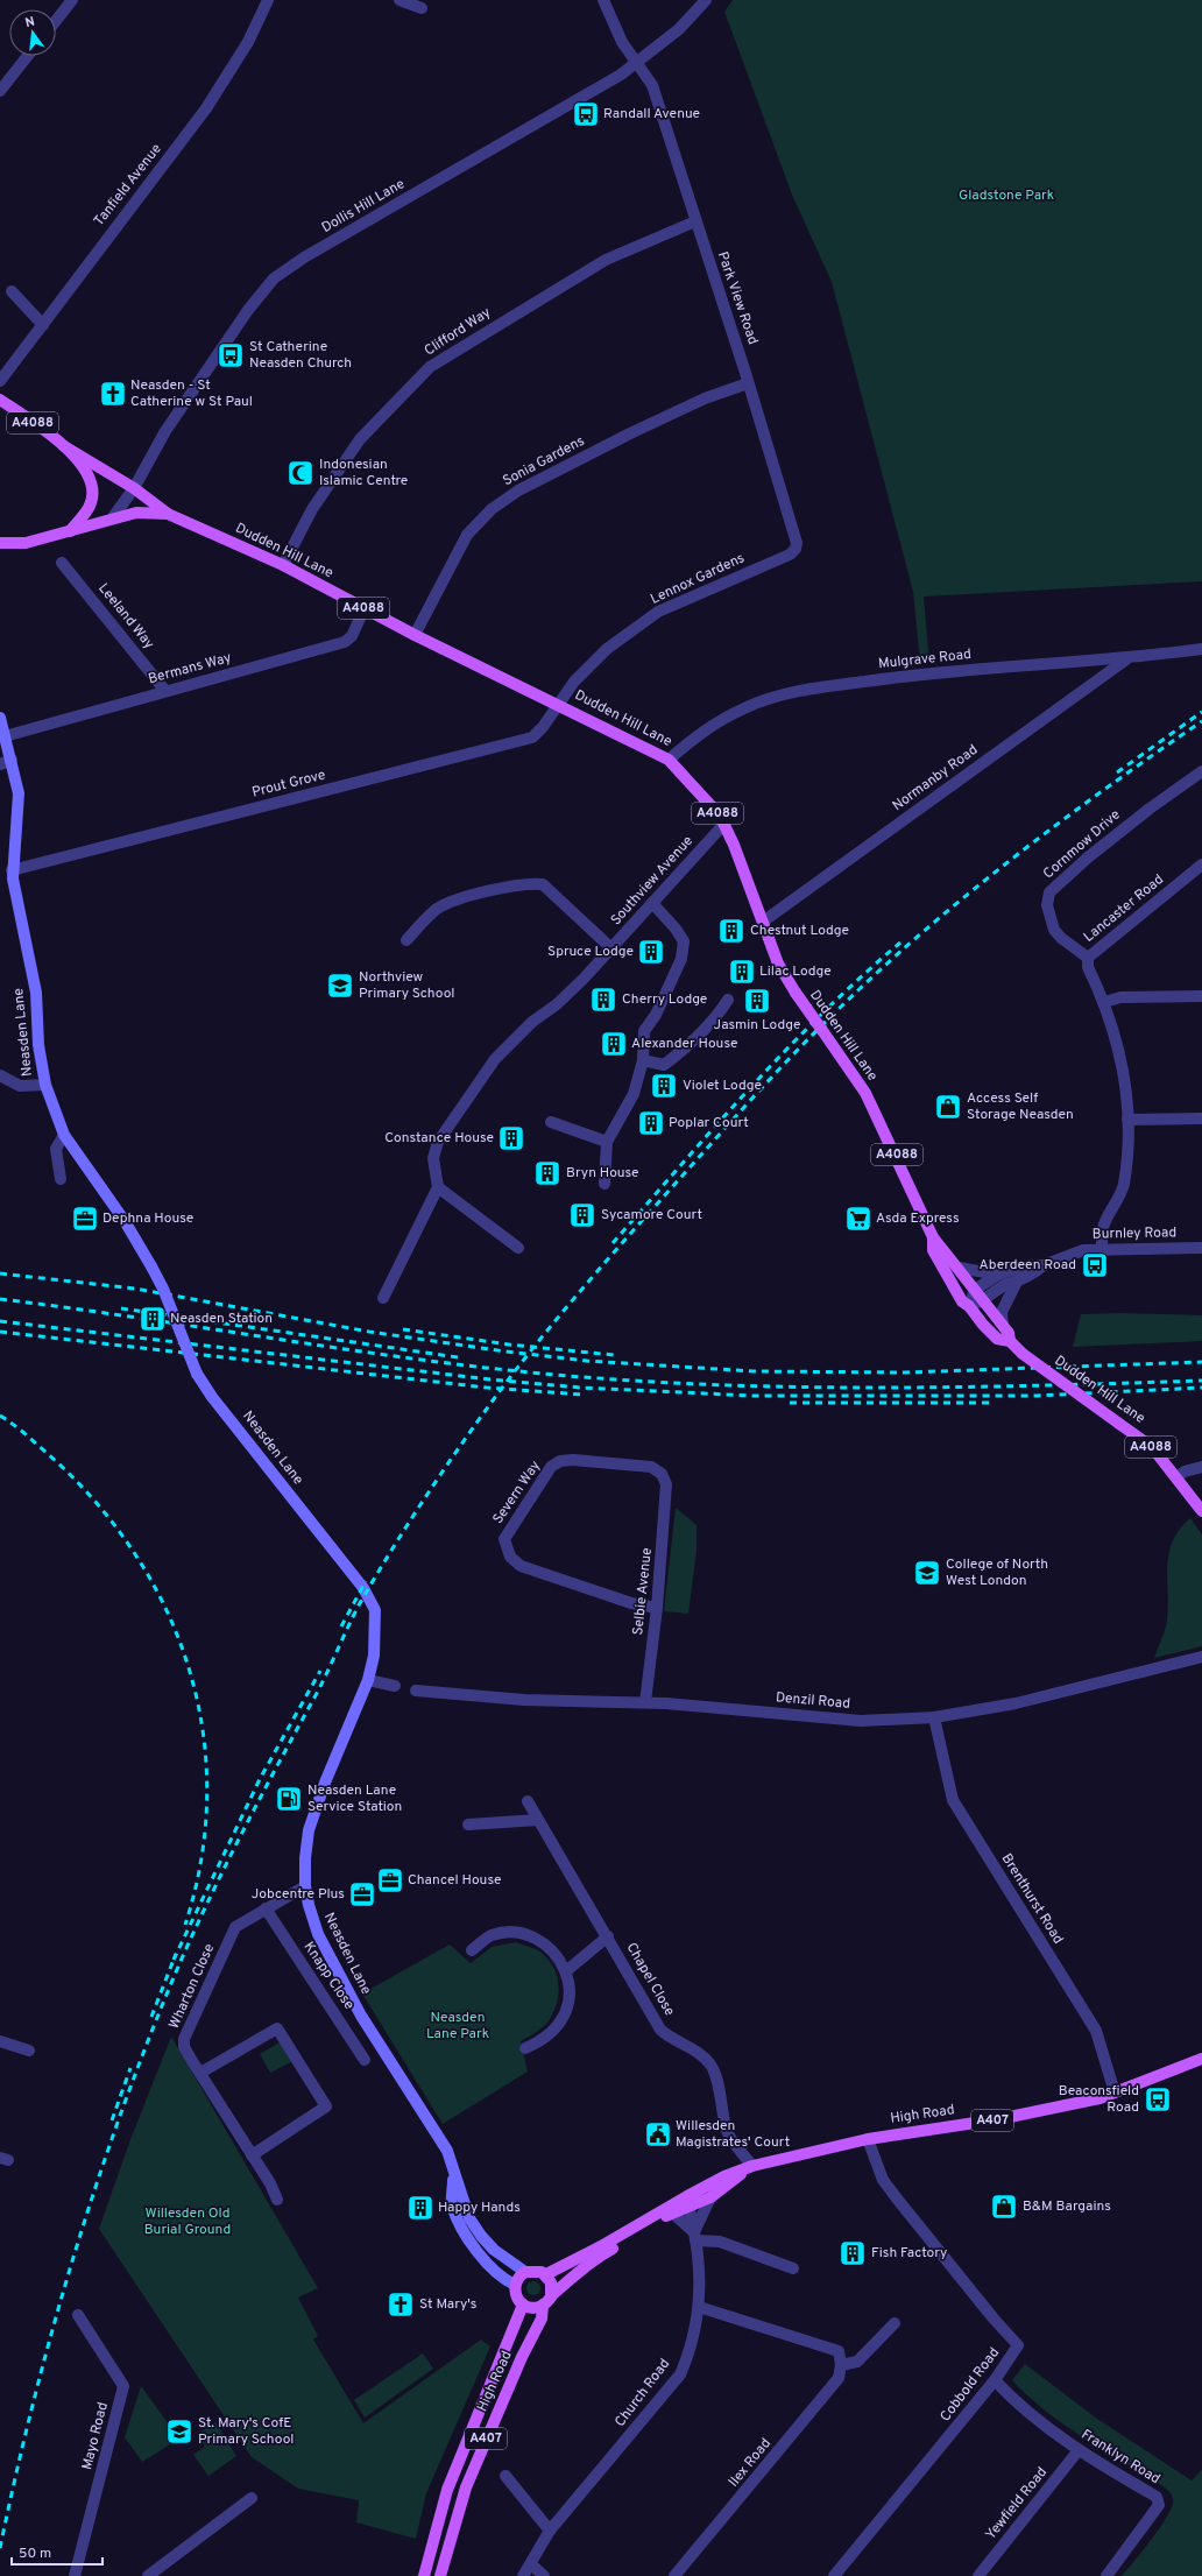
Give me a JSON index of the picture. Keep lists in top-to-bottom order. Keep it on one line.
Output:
{"streets":{"main road":["A4088","Dudden Hill Lane","Neasden Lane","High Road","A407"],"street":["Tanfield Avenue","Dollis Hill Lane","Park View Road","Clifford Way","Sonia Gardens","Lennox Gardens","Leeland Way","Mulgrave Road","Bermans Way","Normanby Road","Prout Grove","Cornmow Drive","Southview Avenue","Lancaster Road","Burnley Road","Severn Way","Selbie Avenue","Denzil Road","Brenthurst Road","Knapp Close","Chapel Close","Wharton Close","Cobbold Road","Church Road","Mayo Road","Franklyn Road","Ilex Road","Yewfield Road"]},"crossings":[["Dollis Hill Lane","Park View Road"],["Dollis Hill Lane","Dudden Hill Lane"],["Park View Road","Clifford Way"],["Park View Road","Sonia Gardens"],["Park View Road","Lennox Gardens"],["Clifford Way","Dudden Hill Lane"],["A4088","Dudden Hill Lane"],["Sonia Gardens","Dudden Hill Lane"],["Dudden Hill Lane","Lennox Gardens"],["Dudden Hill Lane","Mulgrave Road"],["Dudden Hill Lane","Bermans Way"],["Dudden Hill Lane","Normanby Road"],["Dudden Hill Lane","Prout Grove"],["Dudden Hill Lane","Southview Avenue"],["Dudden Hill Lane","Burnley Road"],["Lennox Gardens","Prout Grove"],["Leeland Way","Bermans Way"],["Mulgrave Road","Normanby Road"],["Bermans Way","Neasden Lane"],["Prout Grove","Neasden Lane"],["Cornmow Drive","Lancaster Road"],["Neasden Lane","Wharton Close"],["Neasden Lane","High Road"],["Severn Way","Selbie Avenue"],["Selbie Avenue","Denzil Road"],["Denzil Road","Brenthurst Road"],["Brenthurst Road","High Road"],["Knapp Close","Wharton Close"],["Chapel Close","High Road"],["High Road","Cobbold Road"],["High Road","Church Road"],["Cobbold Road","Franklyn Road"],["Franklyn Road","Yewfield Road"]],"parks":["Gladstone Park","Neasden Lane Park","Willesden Old Burial Ground"],"places":{"bus stop":["Randall Avenue","St Catherine Neasden Church","Aberdeen Road","Beaconsfield Road"],"church":["Neasden - St Catherine w St Paul","St Mary's"],"mosque":["Indonesian Islamic Centre"],"building":["Chestnut Lodge","Spruce Lodge","Lilac Lodge","Cherry Lodge","Jasmin Lodge","Alexander House","Violet Lodge","Poplar Court","Constance House","Bryn House","Sycamore Court","Neasden Station","Happy Hands","Fish Factory"],"school or university":["Northview Primary School","College of North West London","St. Mary's CofE Primary School"],"shop":["Access Self Storage Neasden","B&M Bargains"],"office":["Dephna House","Chancel House","Jobcentre Plus"],"supermarket":["Asda Express"],"fuel station":["Neasden Lane Service Station"],"public building":["Willesden Magistrates' Court"]},"scale_bar":"50 m","north":"top"}
